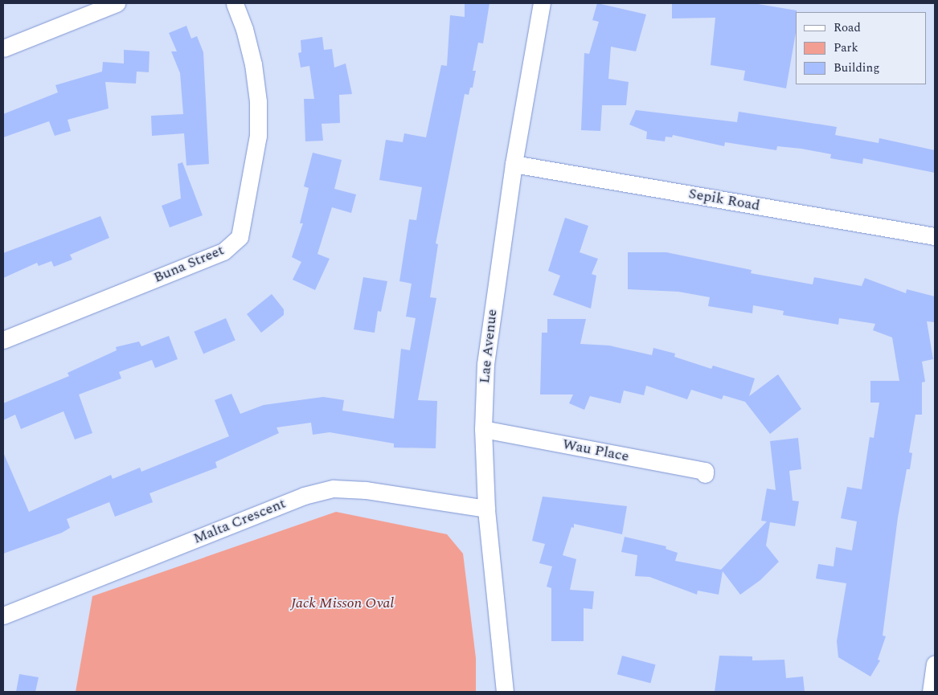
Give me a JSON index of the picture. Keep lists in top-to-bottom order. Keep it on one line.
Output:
{"streets":{"street":["Sepik Road","Buna Street","Lae Avenue","Wau Place","Malta Crescent"]},"crossings":[["Sepik Road","Lae Avenue"],["Lae Avenue","Wau Place"],["Lae Avenue","Malta Crescent"]],"parks":["Jack Misson Oval"],"legend":["Road","Park","Building"]}
